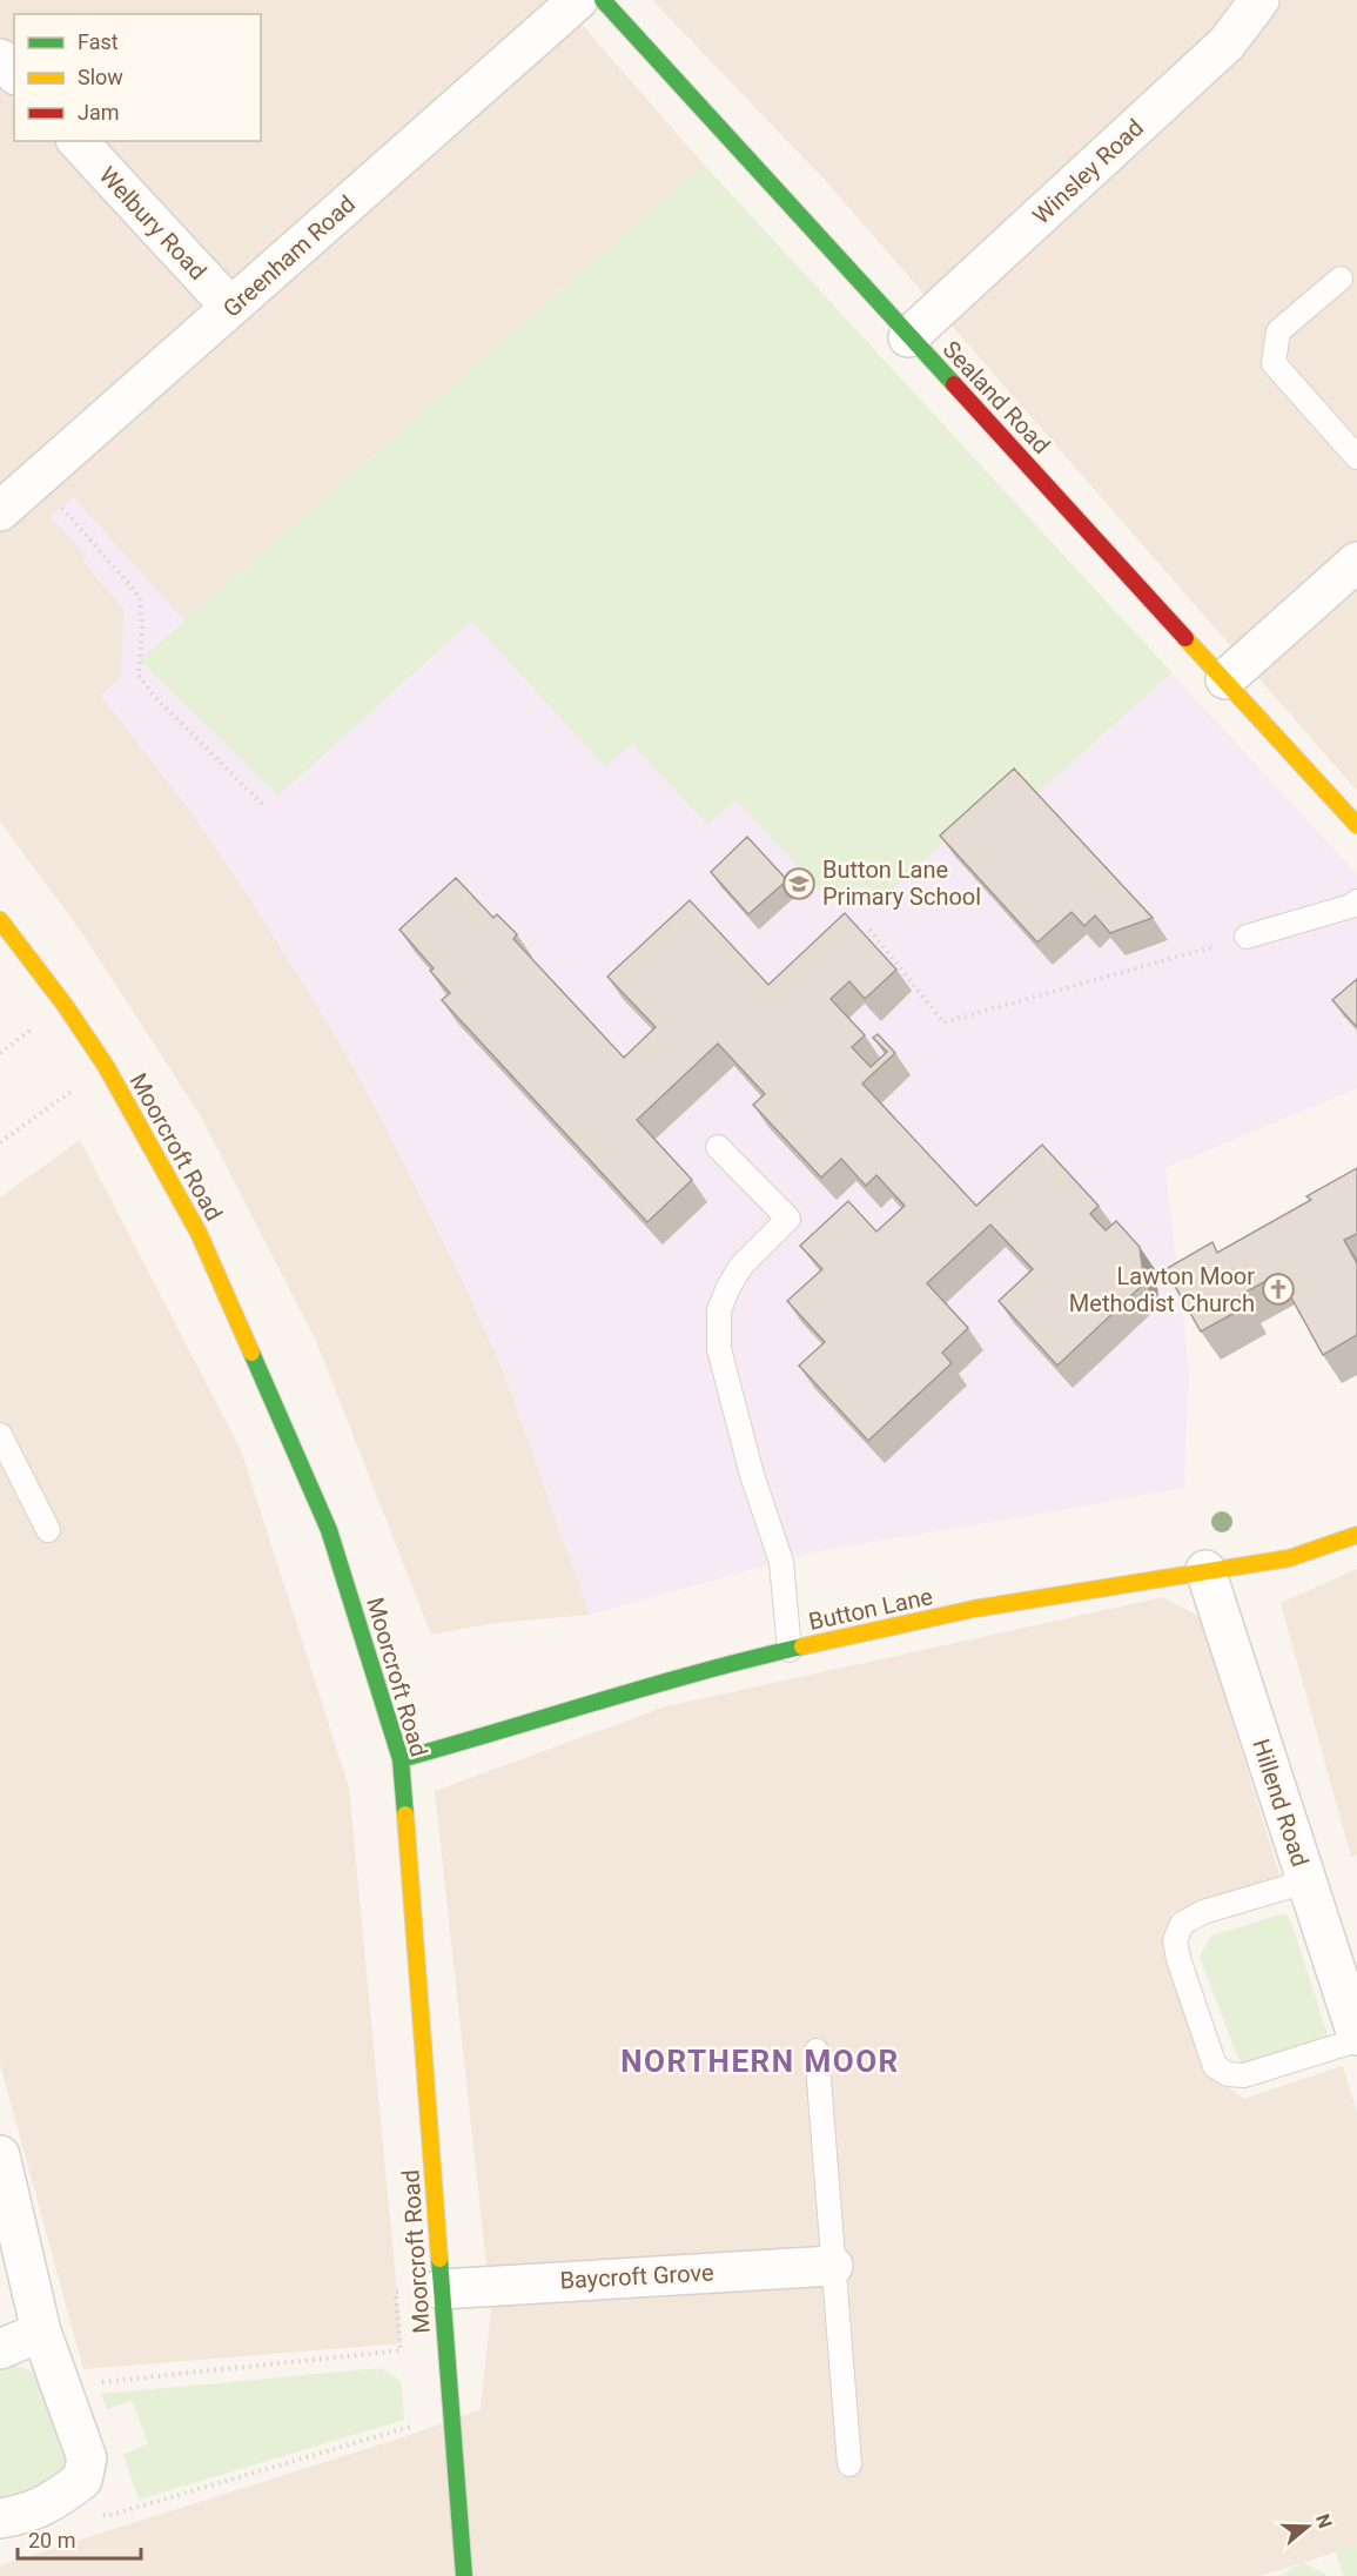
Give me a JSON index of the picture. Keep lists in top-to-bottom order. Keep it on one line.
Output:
{"streets":{"street":["Winsley Road","Welbury Road","Greenham Road","Sealand Road","Moorcroft Road","Button Lane","Hillend Road","Baycroft Grove"]},"crossings":[["Winsley Road","Sealand Road"],["Welbury Road","Greenham Road"],["Moorcroft Road","Button Lane"],["Moorcroft Road","Baycroft Grove"],["Button Lane","Hillend Road"]],"districts":["NORTHERN MOOR"],"places":{"school or university":["Button Lane Primary School"],"church":["Lawton Moor Methodist Church"]},"legend":["Fast","Slow","Jam"],"scale_bar":"20 m","north":"right"}
